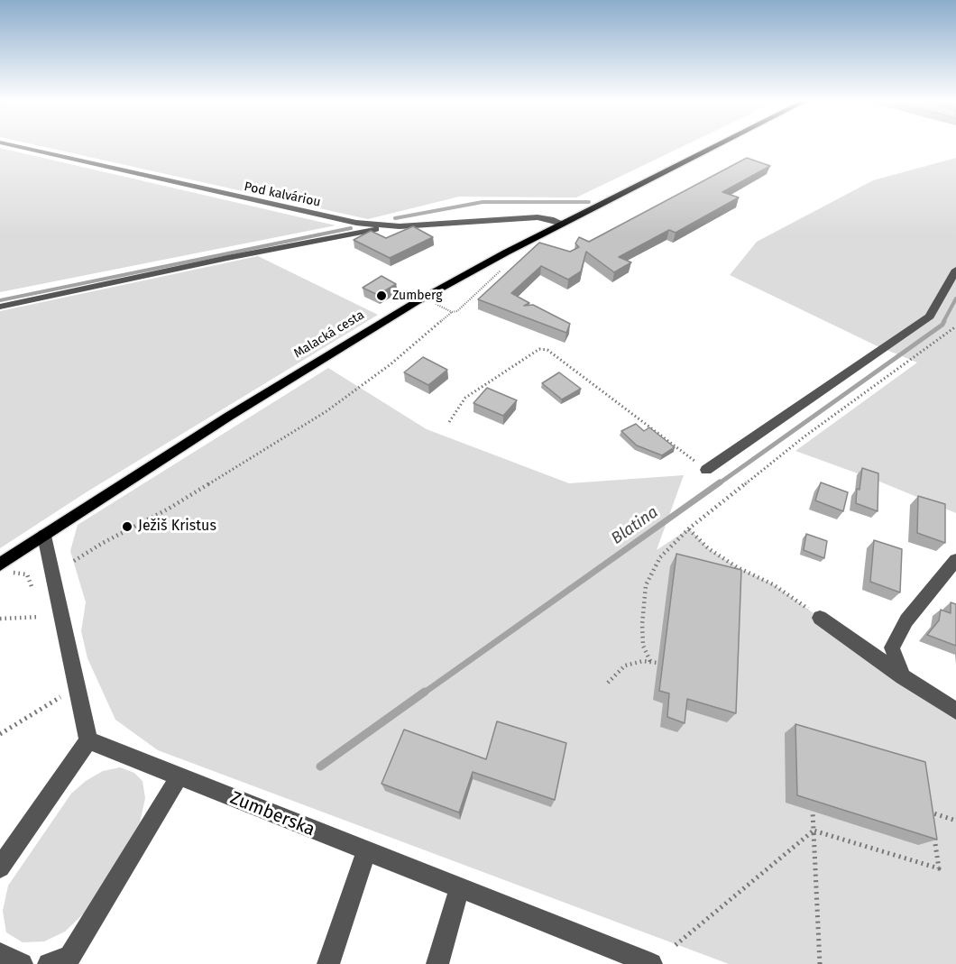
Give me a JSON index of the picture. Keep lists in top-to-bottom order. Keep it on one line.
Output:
{"streets":{"main road":["Malacká cesta"],"street":["Pod kalváriou","Zumberska"]},"crossings":[["Pod kalváriou","Malacká cesta"]],"water":["Blatina"],"places":["Zumberg","Ježiš Kristus"]}
